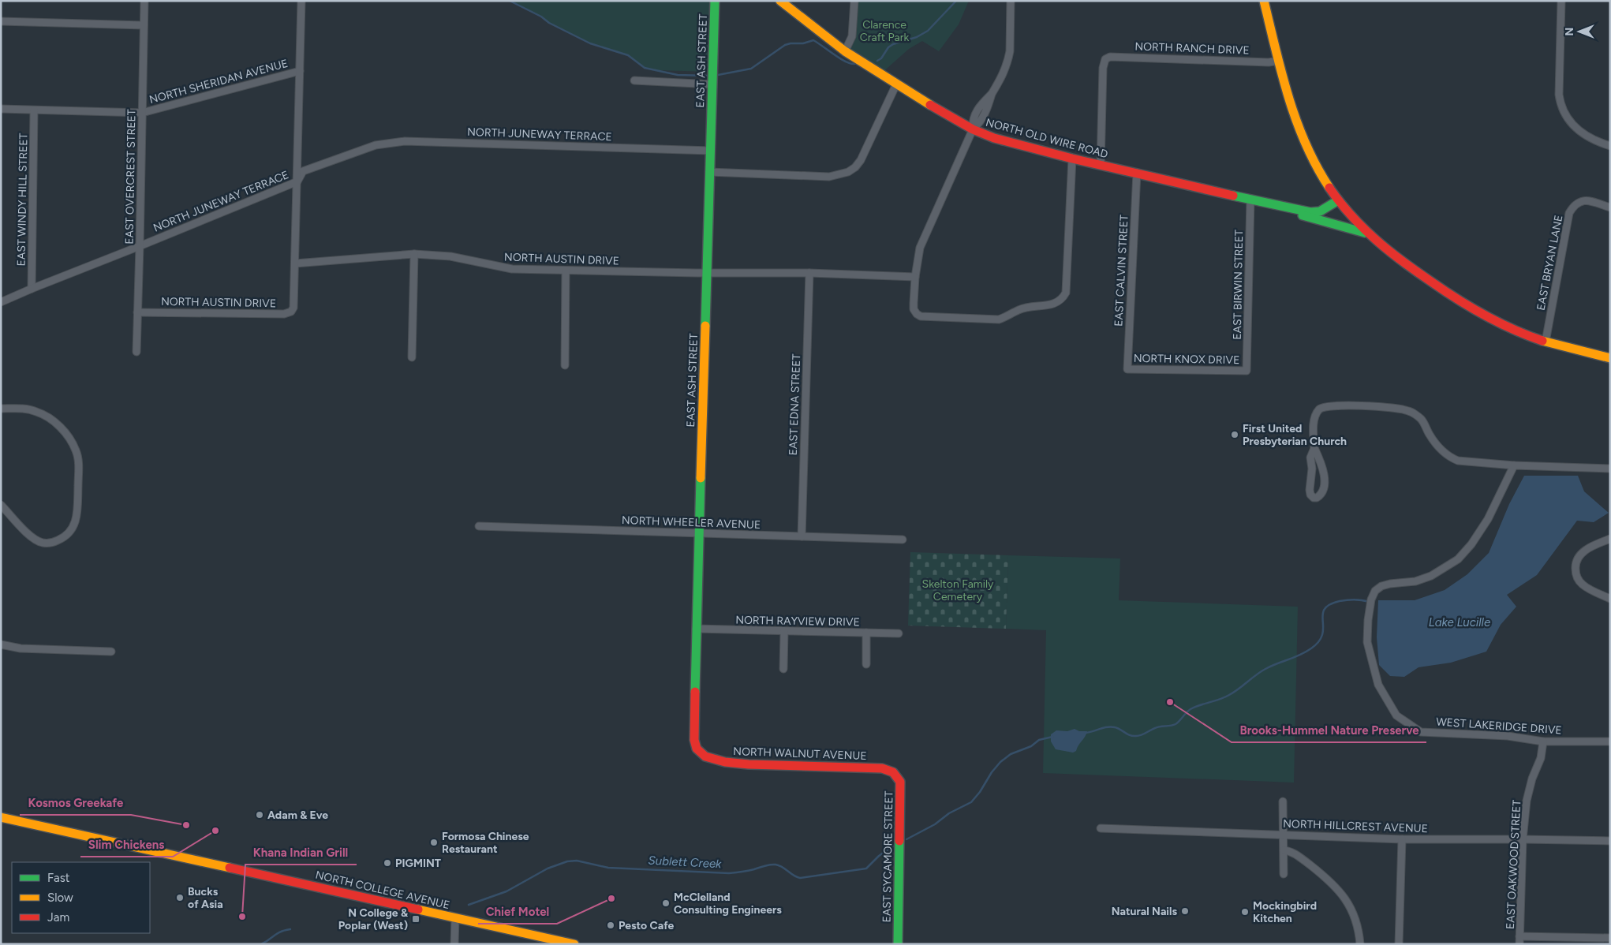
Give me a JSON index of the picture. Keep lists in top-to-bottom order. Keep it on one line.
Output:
{"streets":{"street":["NORTH RANCH DRIVE","EAST ASH STREET","NORTH SHERIDAN AVENUE","NORTH JUNEWAY TERRACE","NORTH OLD WIRE ROAD","EAST OVERCREST STREET","EAST WINDY HILL STREET","NORTH AUSTIN DRIVE","EAST BRYAN LANE","EAST CALVIN STREET","EAST BIRWIN STREET","NORTH KNOX DRIVE","EAST EDNA STREET","NORTH WHEELER AVENUE","NORTH RAYVIEW DRIVE","WEST LAKERIDGE DRIVE","NORTH WALNUT AVENUE","NORTH HILLCREST AVENUE","EAST SYCAMORE STREET","EAST OAKWOOD STREET","NORTH COLLEGE AVENUE"]},"crossings":[["NORTH RANCH DRIVE","NORTH OLD WIRE ROAD"],["EAST ASH STREET","NORTH JUNEWAY TERRACE"],["EAST ASH STREET","NORTH AUSTIN DRIVE"],["EAST ASH STREET","NORTH WHEELER AVENUE"],["EAST ASH STREET","NORTH RAYVIEW DRIVE"],["EAST ASH STREET","NORTH WALNUT AVENUE"],["NORTH SHERIDAN AVENUE","EAST OVERCREST STREET"],["NORTH SHERIDAN AVENUE","EAST WINDY HILL STREET"],["NORTH JUNEWAY TERRACE","EAST OVERCREST STREET"],["NORTH JUNEWAY TERRACE","EAST WINDY HILL STREET"],["NORTH OLD WIRE ROAD","EAST CALVIN STREET"],["NORTH OLD WIRE ROAD","EAST BIRWIN STREET"],["EAST OVERCREST STREET","NORTH AUSTIN DRIVE"],["NORTH AUSTIN DRIVE","EAST EDNA STREET"],["EAST CALVIN STREET","NORTH KNOX DRIVE"],["EAST BIRWIN STREET","NORTH KNOX DRIVE"],["EAST EDNA STREET","NORTH WHEELER AVENUE"],["WEST LAKERIDGE DRIVE","EAST OAKWOOD STREET"],["NORTH WALNUT AVENUE","EAST SYCAMORE STREET"],["NORTH HILLCREST AVENUE","EAST OAKWOOD STREET"]],"water":["Lake Lucille","Sublett Creek"],"parks":["Clarence Craft Park","Skelton Family Cemetery"],"places":{"other":["First United Presbyterian Church","Brooks-Hummel Nature Preserve","Adam & Eve","Kosmos Greekafe","Slim Chickens","Formosa Chinese Restaurant","PIGMINT","Bucks of Asia","Chief Motel","McClelland Consulting Engineers","Natural Nails","Mockingbird Kitchen","Khana Indian Grill","Pesto Cafe"],"transit":["N College & Poplar (West)"]},"legend":["Fast","Slow","Jam"],"north":"left"}
